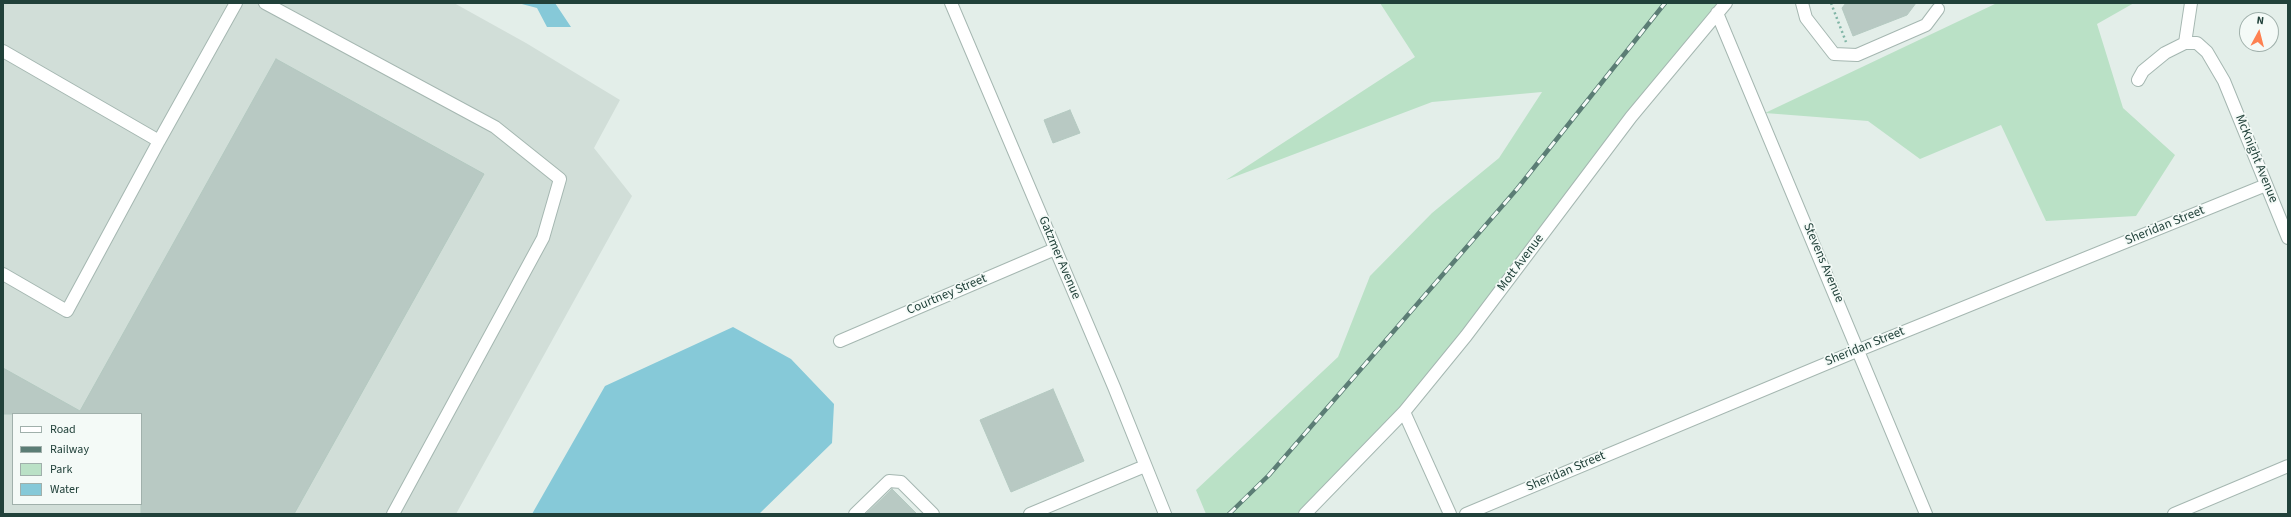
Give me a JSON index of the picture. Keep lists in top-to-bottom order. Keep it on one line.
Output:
{"streets":{"street":["McKnight Avenue","Sheridan Street","Gatzmer Avenue","Mott Avenue","Stevens Avenue","Courtney Street"]},"crossings":[["McKnight Avenue","Sheridan Street"],["Sheridan Street","Stevens Avenue"],["Gatzmer Avenue","Courtney Street"],["Mott Avenue","Stevens Avenue"]],"legend":["Road","Railway","Park","Water"],"north":"top"}
